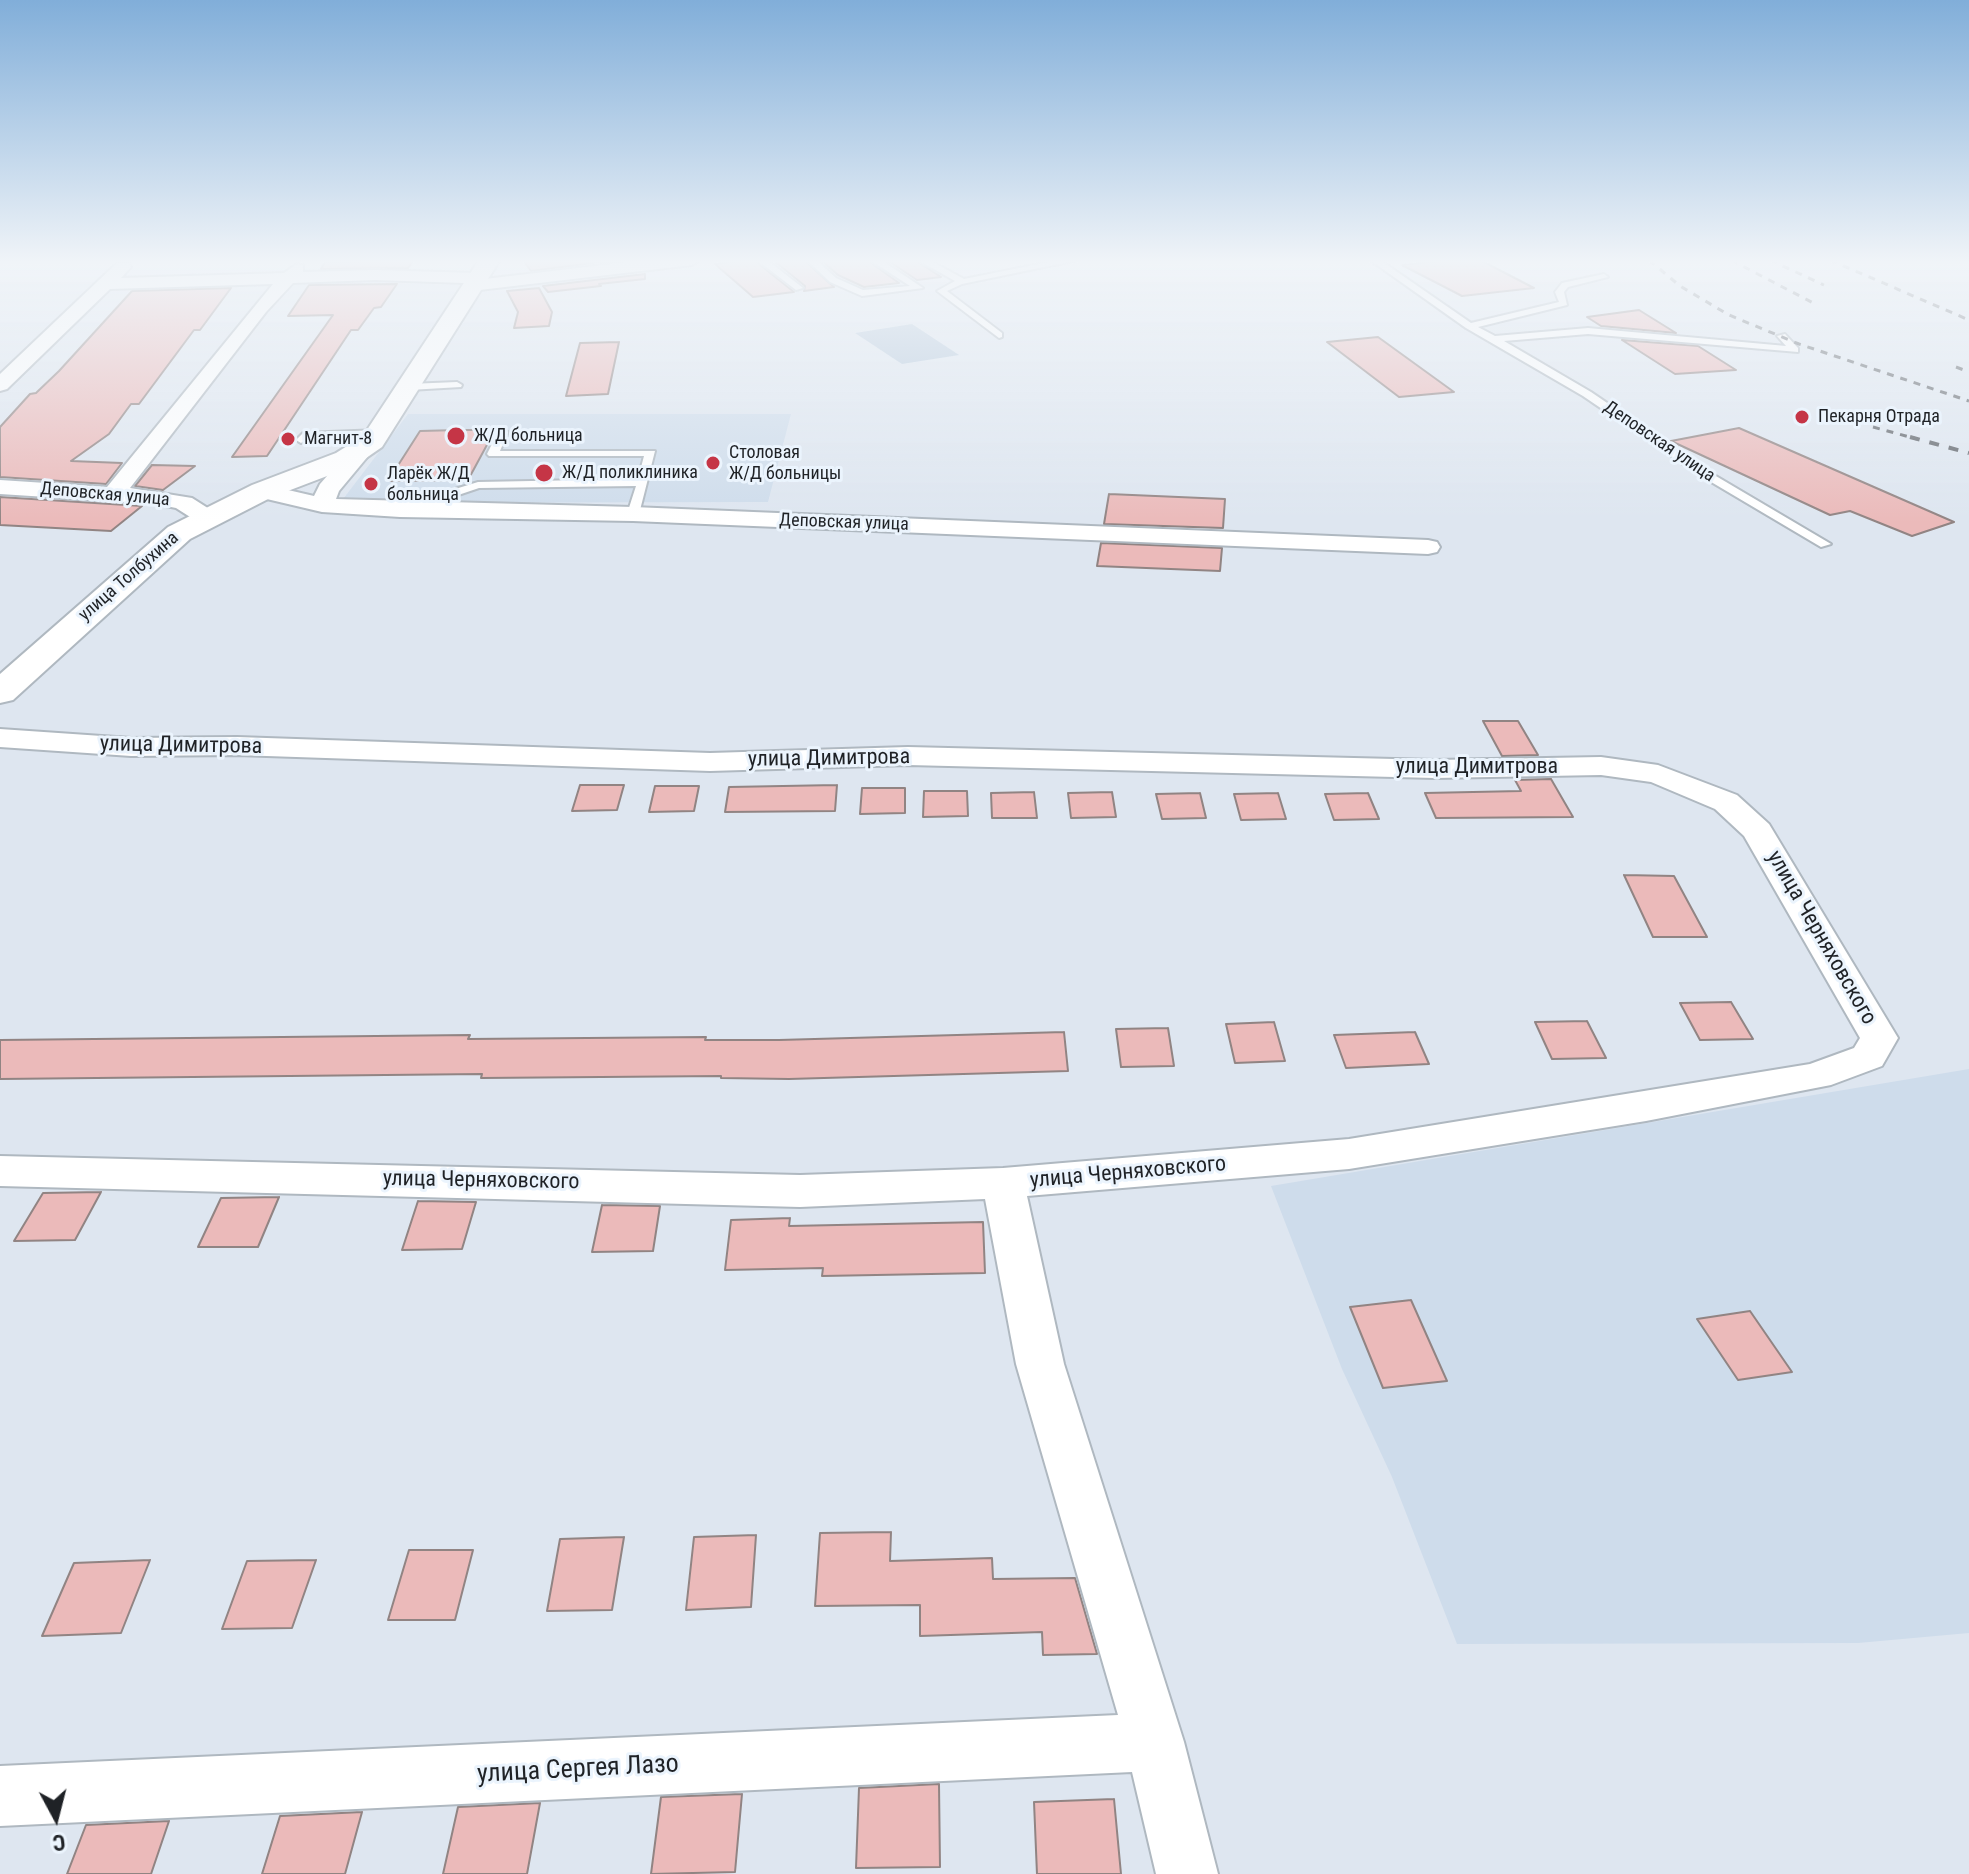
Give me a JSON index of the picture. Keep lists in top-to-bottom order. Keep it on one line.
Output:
{"streets":{"street":["Деповская улица","улица Толбухина","улица Димитрова","улица Черняховского","улица Сергея Лазо"]},"crossings":[["Деповская улица","улица Толбухина"],["улица Димитрова","улица Черняховского"]],"places":["Пекарня Отрада","Ж/Д больница","Магнит-8","Столовая Ж/Д больницы","Ж/Д поликлиника","Ларёк Ж/Д больница"],"north":"bottom"}
